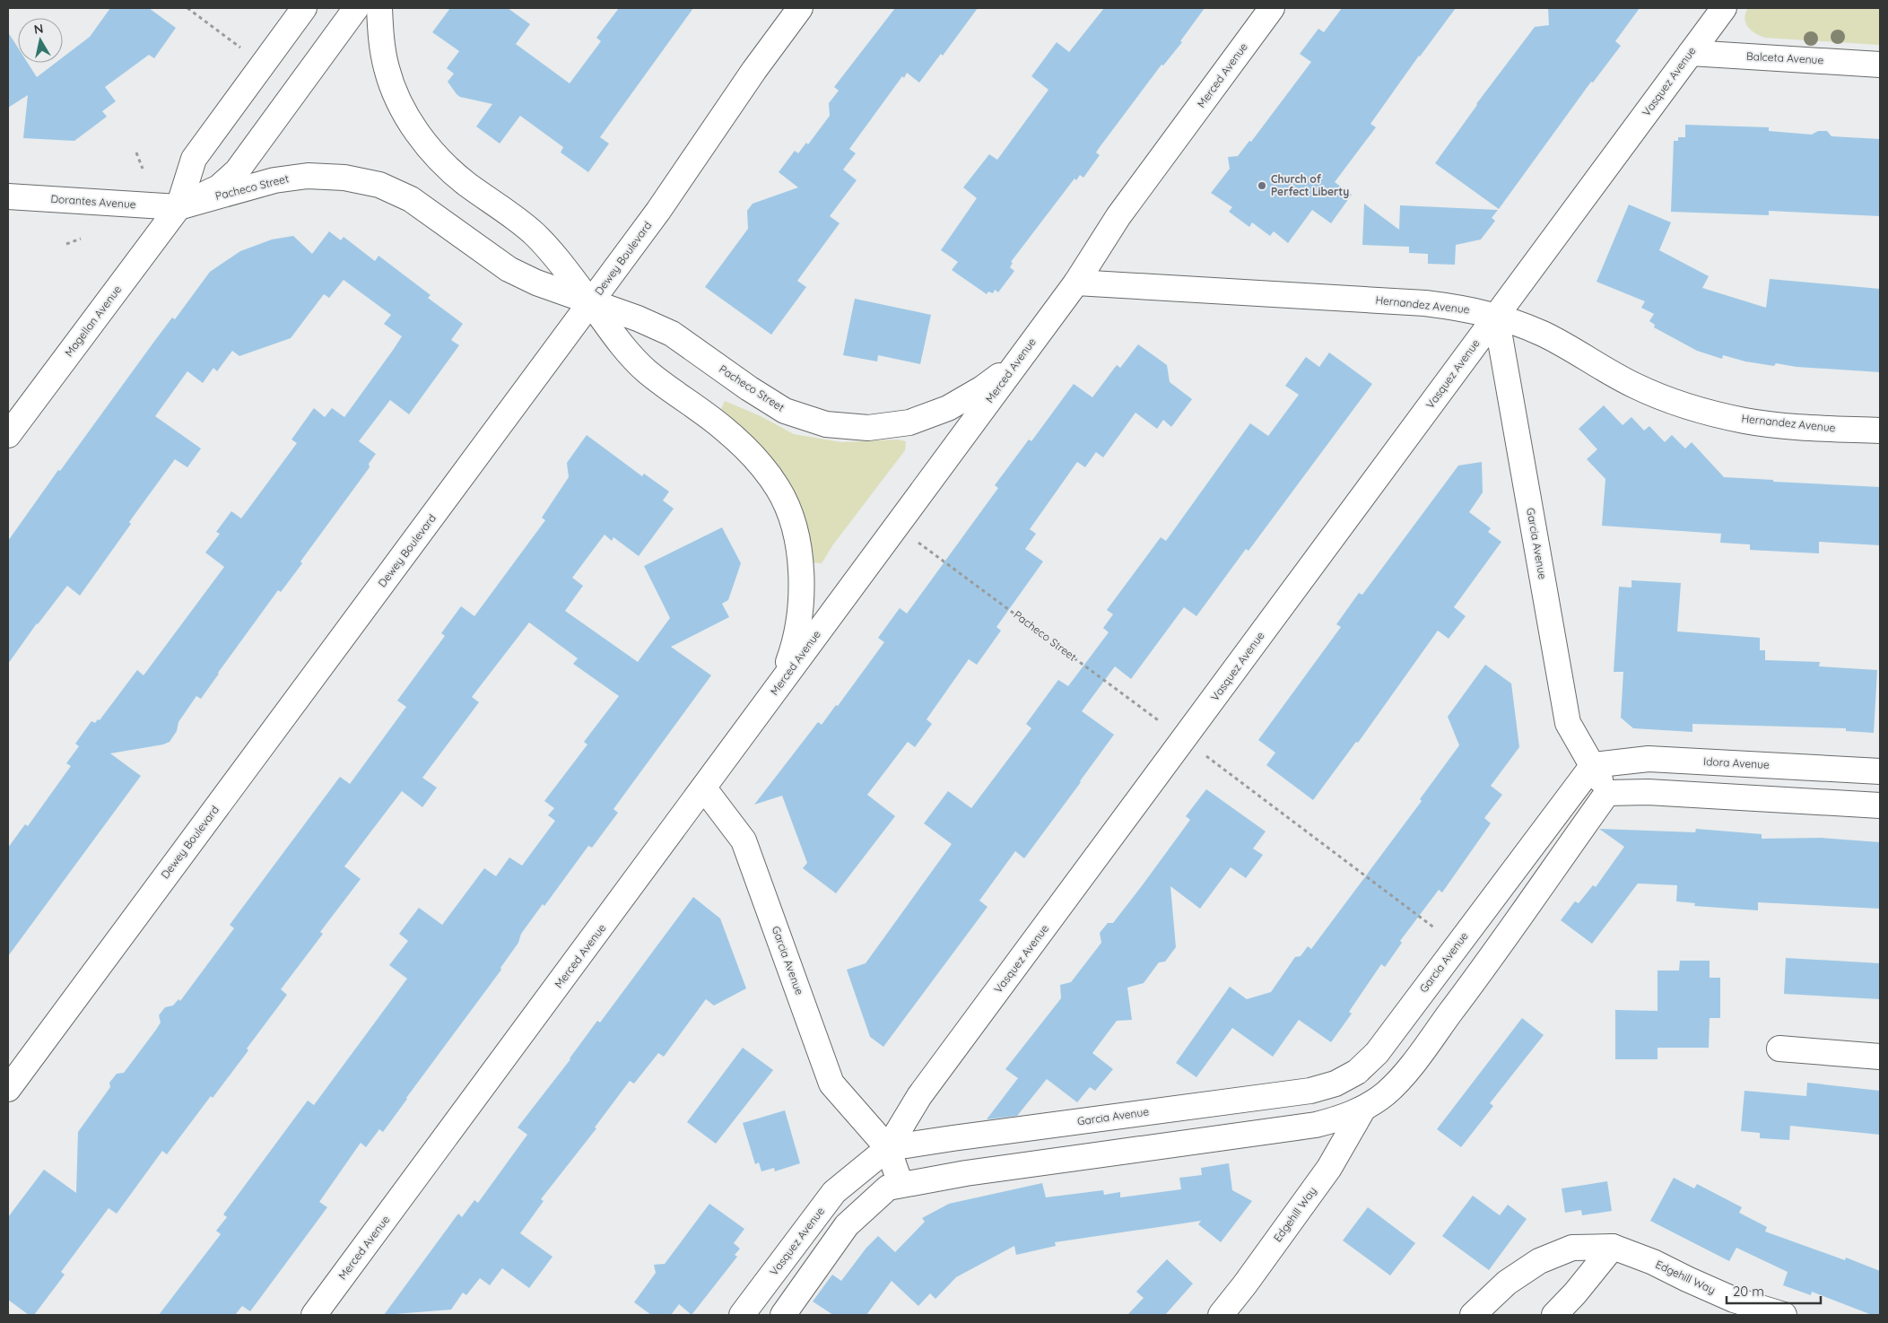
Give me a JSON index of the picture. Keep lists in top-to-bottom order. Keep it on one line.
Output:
{"streets":{"street":["Balceta Avenue","Merced Avenue","Vasquez Avenue","Pacheco Street","Dorantes Avenue","Dewey Boulevard","Hernandez Avenue","Magellan Avenue","Garcia Avenue","Idora Avenue","Edgehill Way"]},"crossings":[["Balceta Avenue","Vasquez Avenue"],["Merced Avenue","Pacheco Street"],["Merced Avenue","Hernandez Avenue"],["Merced Avenue","Garcia Avenue"],["Vasquez Avenue","Hernandez Avenue"],["Vasquez Avenue","Garcia Avenue"],["Pacheco Street","Dorantes Avenue"],["Pacheco Street","Dewey Boulevard"],["Pacheco Street","Magellan Avenue"],["Dorantes Avenue","Magellan Avenue"],["Hernandez Avenue","Garcia Avenue"],["Garcia Avenue","Idora Avenue"]],"places":["Church of Perfect Liberty"],"scale_bar":"20 m","north":"top"}
